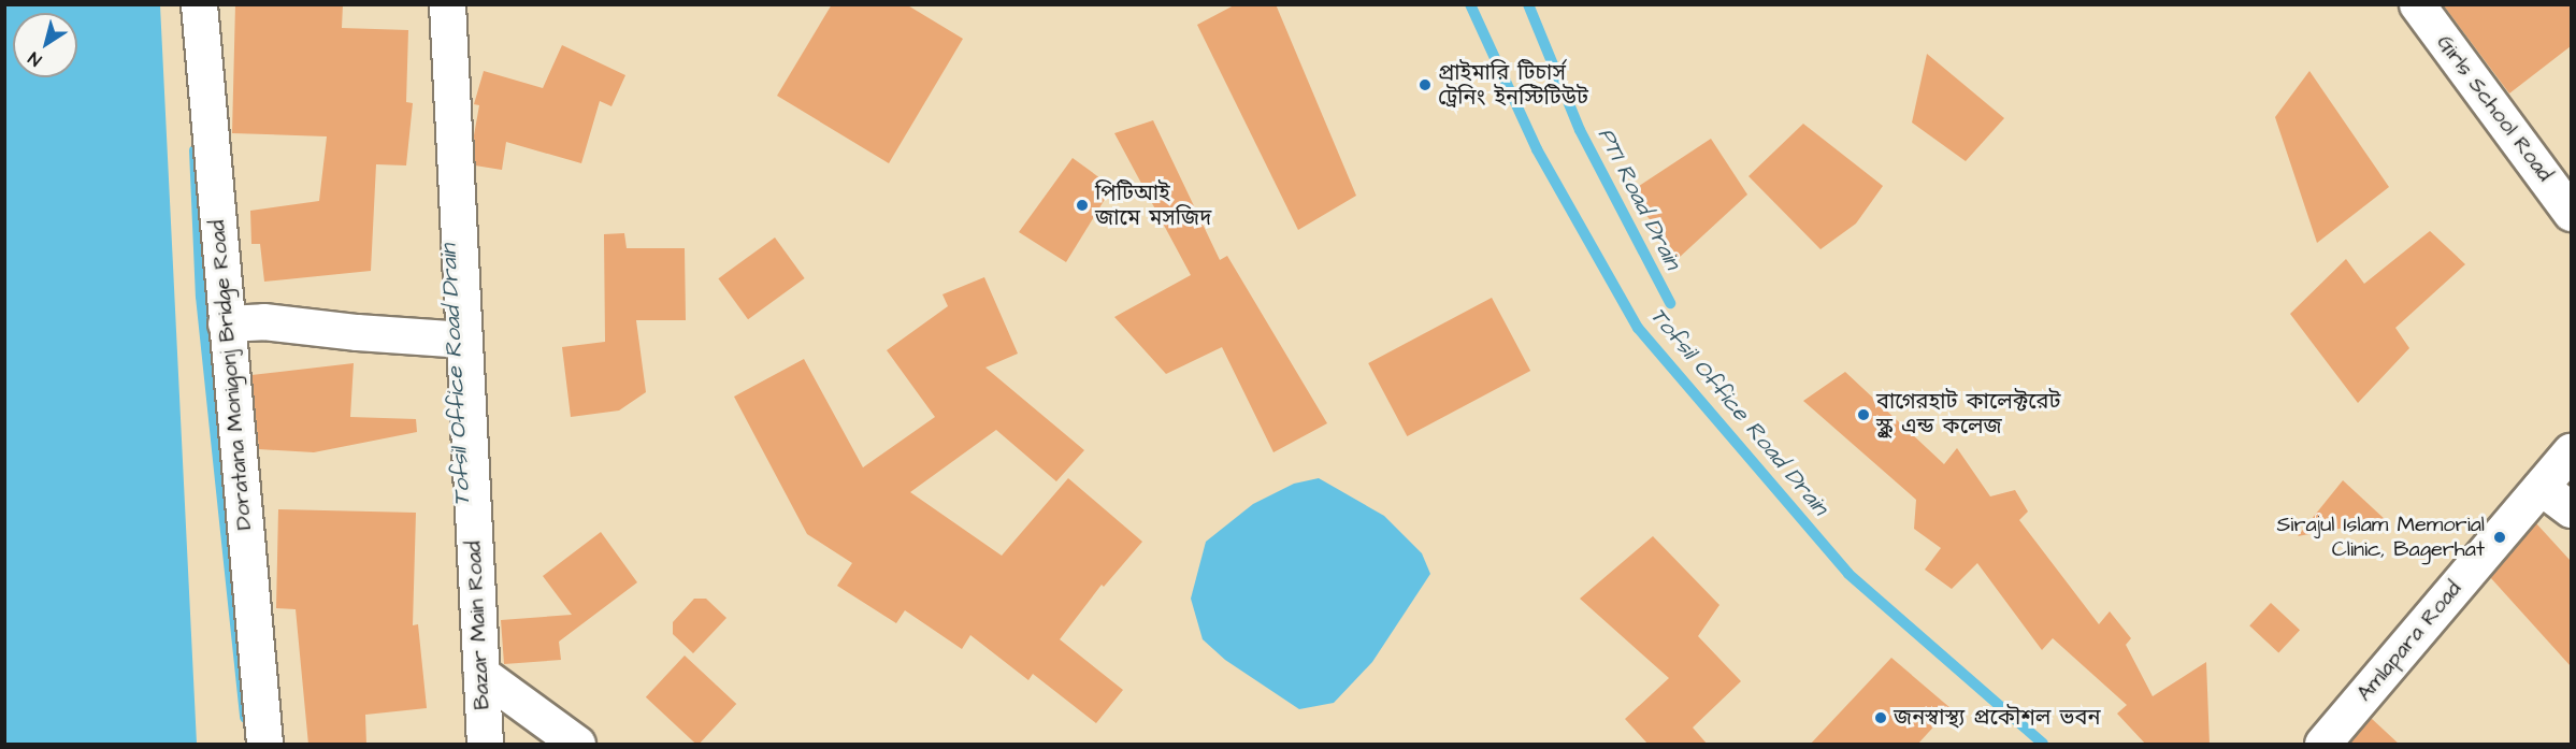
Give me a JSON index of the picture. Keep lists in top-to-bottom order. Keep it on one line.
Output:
{"streets":{"street":["Girls School Road","Doratana Monigonj Bridge Road","Bazar Main Road","Amlapara Road"]},"water":["PTI Road Drain","Tofsil Office Road Drain"],"places":["প্রাইমারি টিচার্স ট্রেনিং ইনস্টিটিউট","পিটিআই জামে মসজিদ","বাগেরহাট কালেক্টরেট স্কুল এন্ড কলেজ","Sirajul Islam Memorial Clinic, Bagerhat","জনস্বাস্থ্য প্রকৌশল ভবন"],"north":"bottom left"}
